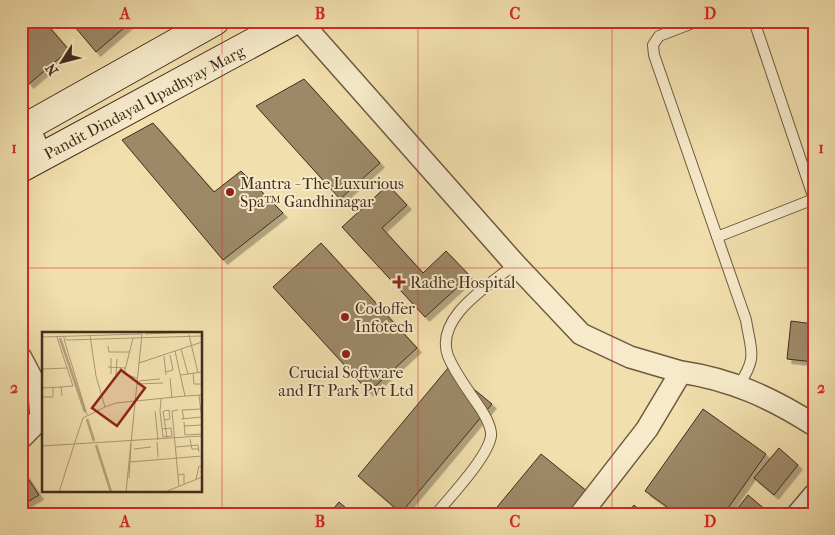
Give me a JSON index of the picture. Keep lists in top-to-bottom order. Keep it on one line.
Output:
{"streets":{"street":["Pandit Dindayal Upadhyay Marg"]},"places":{"other":["Mantra - The Luxurious Spa™ Gandhinagar","Codoffer Infotech","Crucial Software and IT Park Pvt Ltd"],"health":["Radhe Hospital"]},"north":"bottom left","grid":{"columns":["A","B","C","D"],"rows":["1","2"]}}
